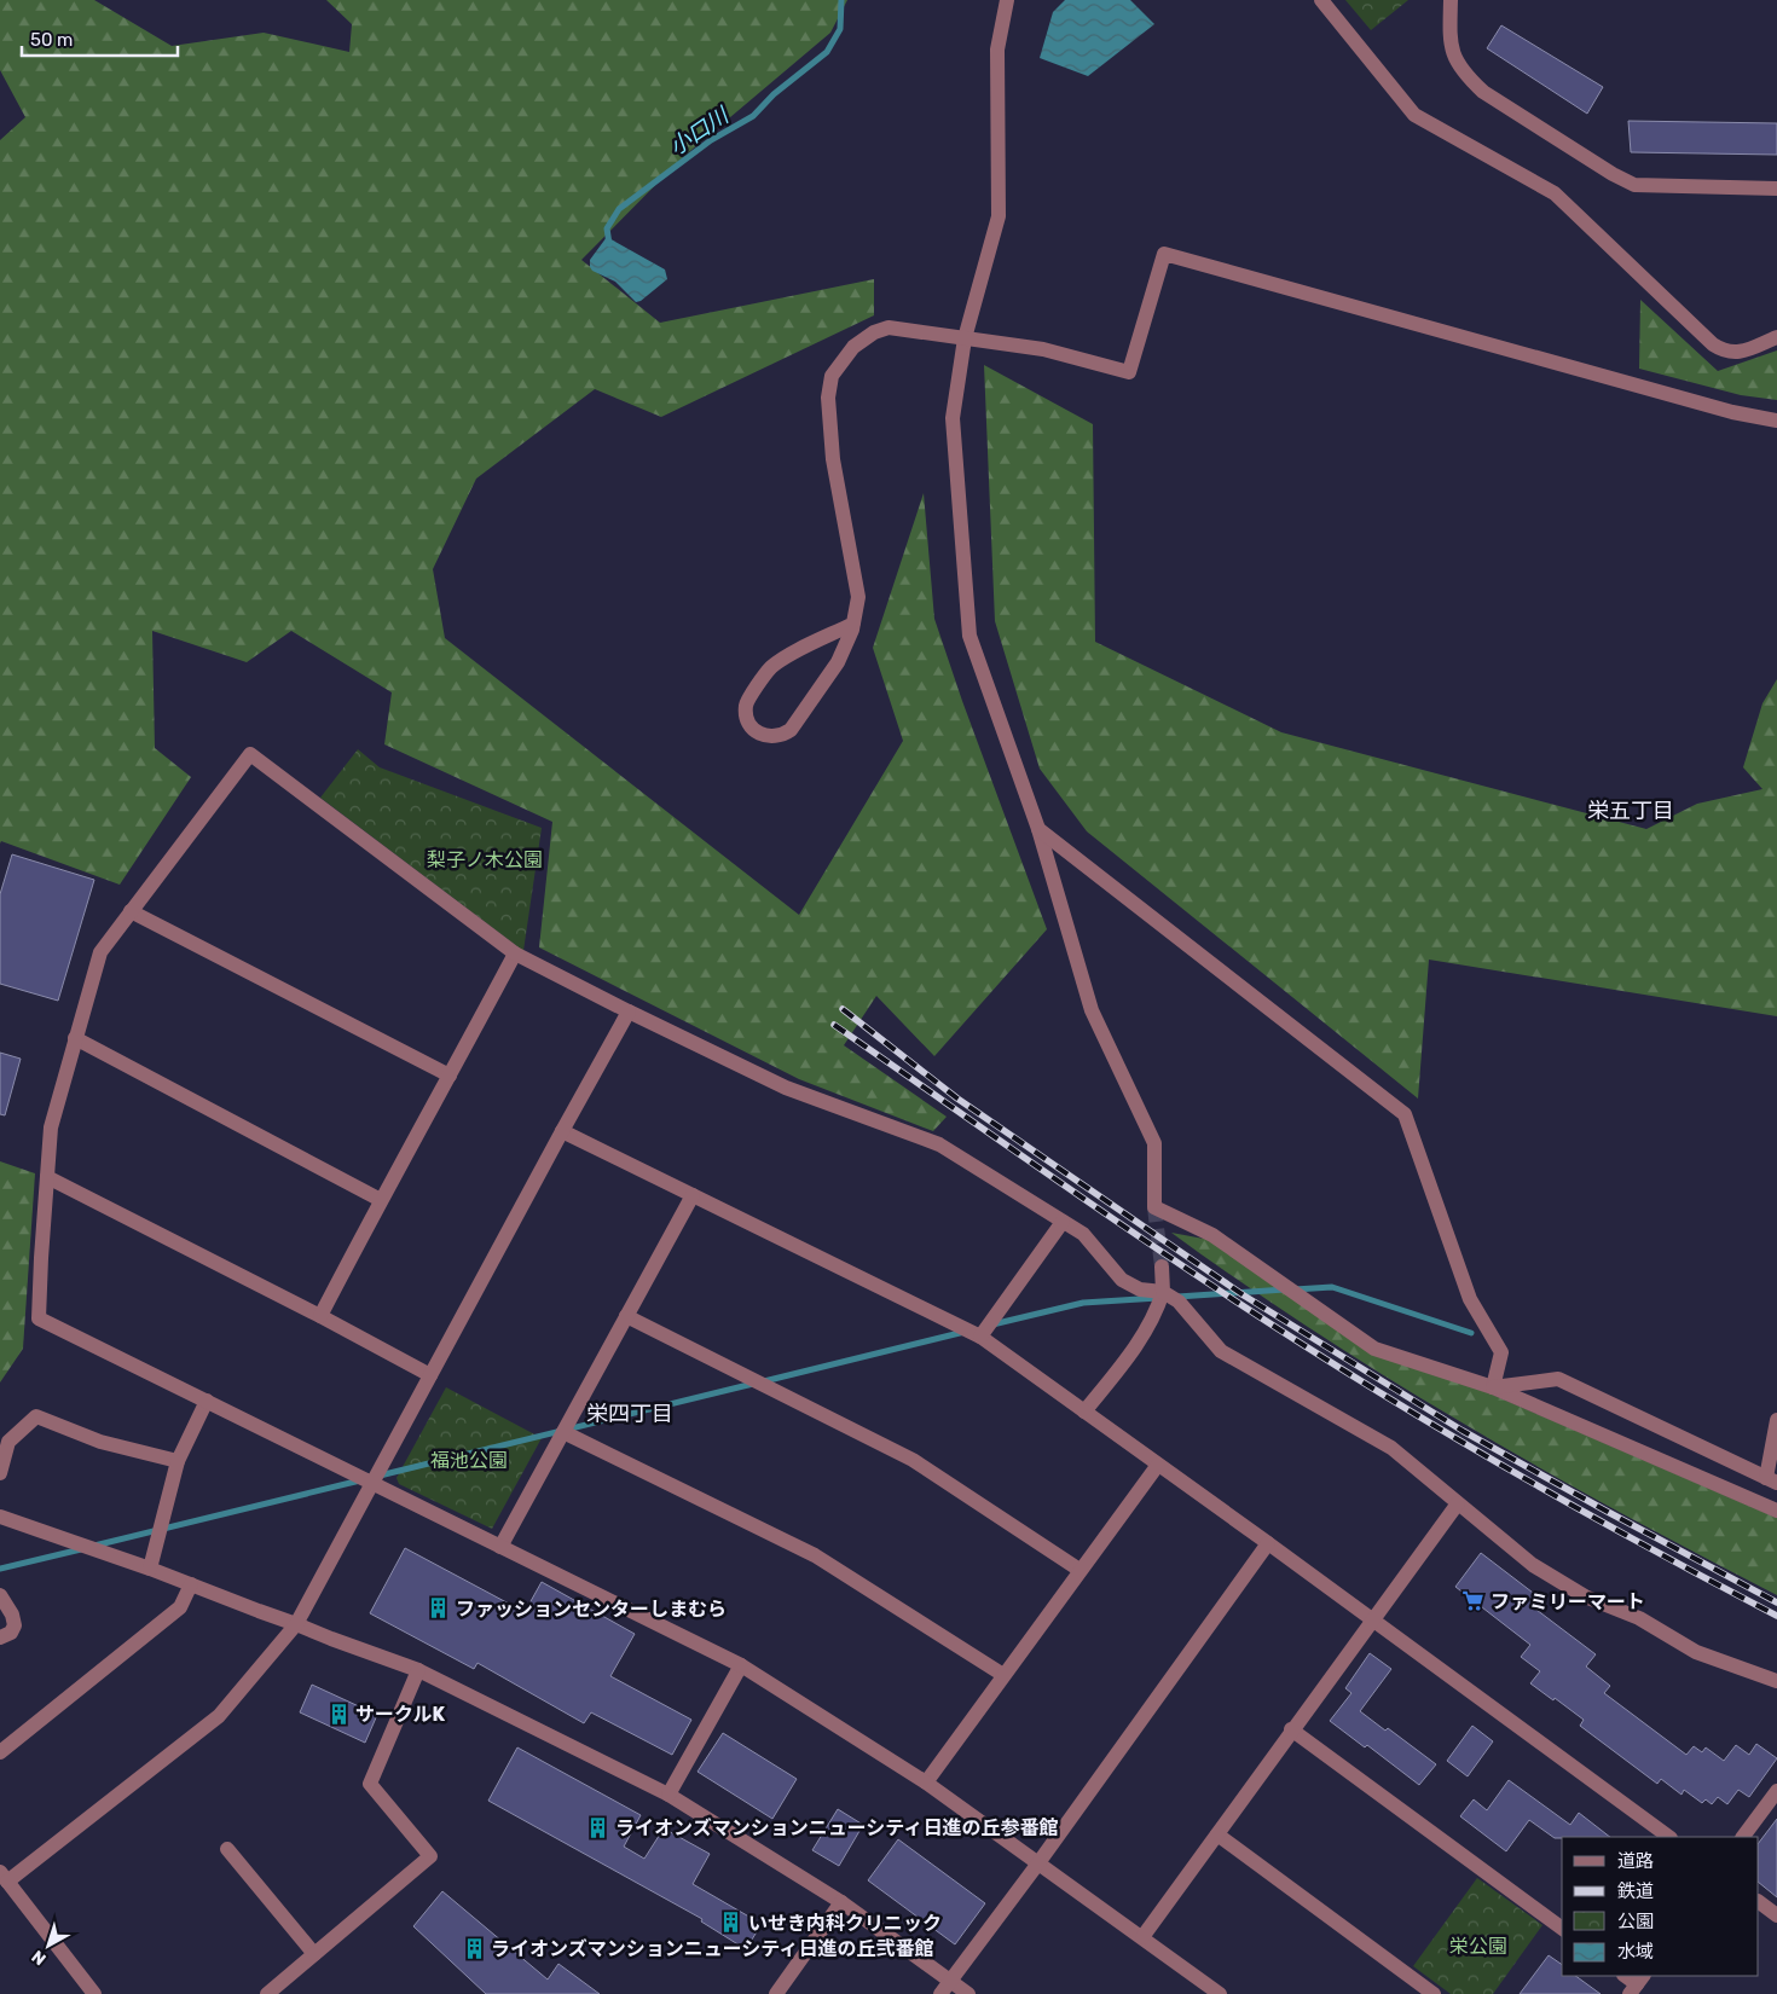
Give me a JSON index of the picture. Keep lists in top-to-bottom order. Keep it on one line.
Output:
{"districts":["栄五丁目","栄四丁目"],"water":["小口川"],"parks":["梨子ノ木公園","福池公園","栄公園"],"places":{"supermarket":["ファミリーマート"],"building":["ファッションセンターしまむら","サークルK","ライオンズマンションニューシティ日進の丘参番館","いせき内科クリニック","ライオンズマンションニューシティ日進の丘弐番館"]},"legend":["道路","鉄道","公園","水域"],"scale_bar":"50 m","north":"bottom left"}
